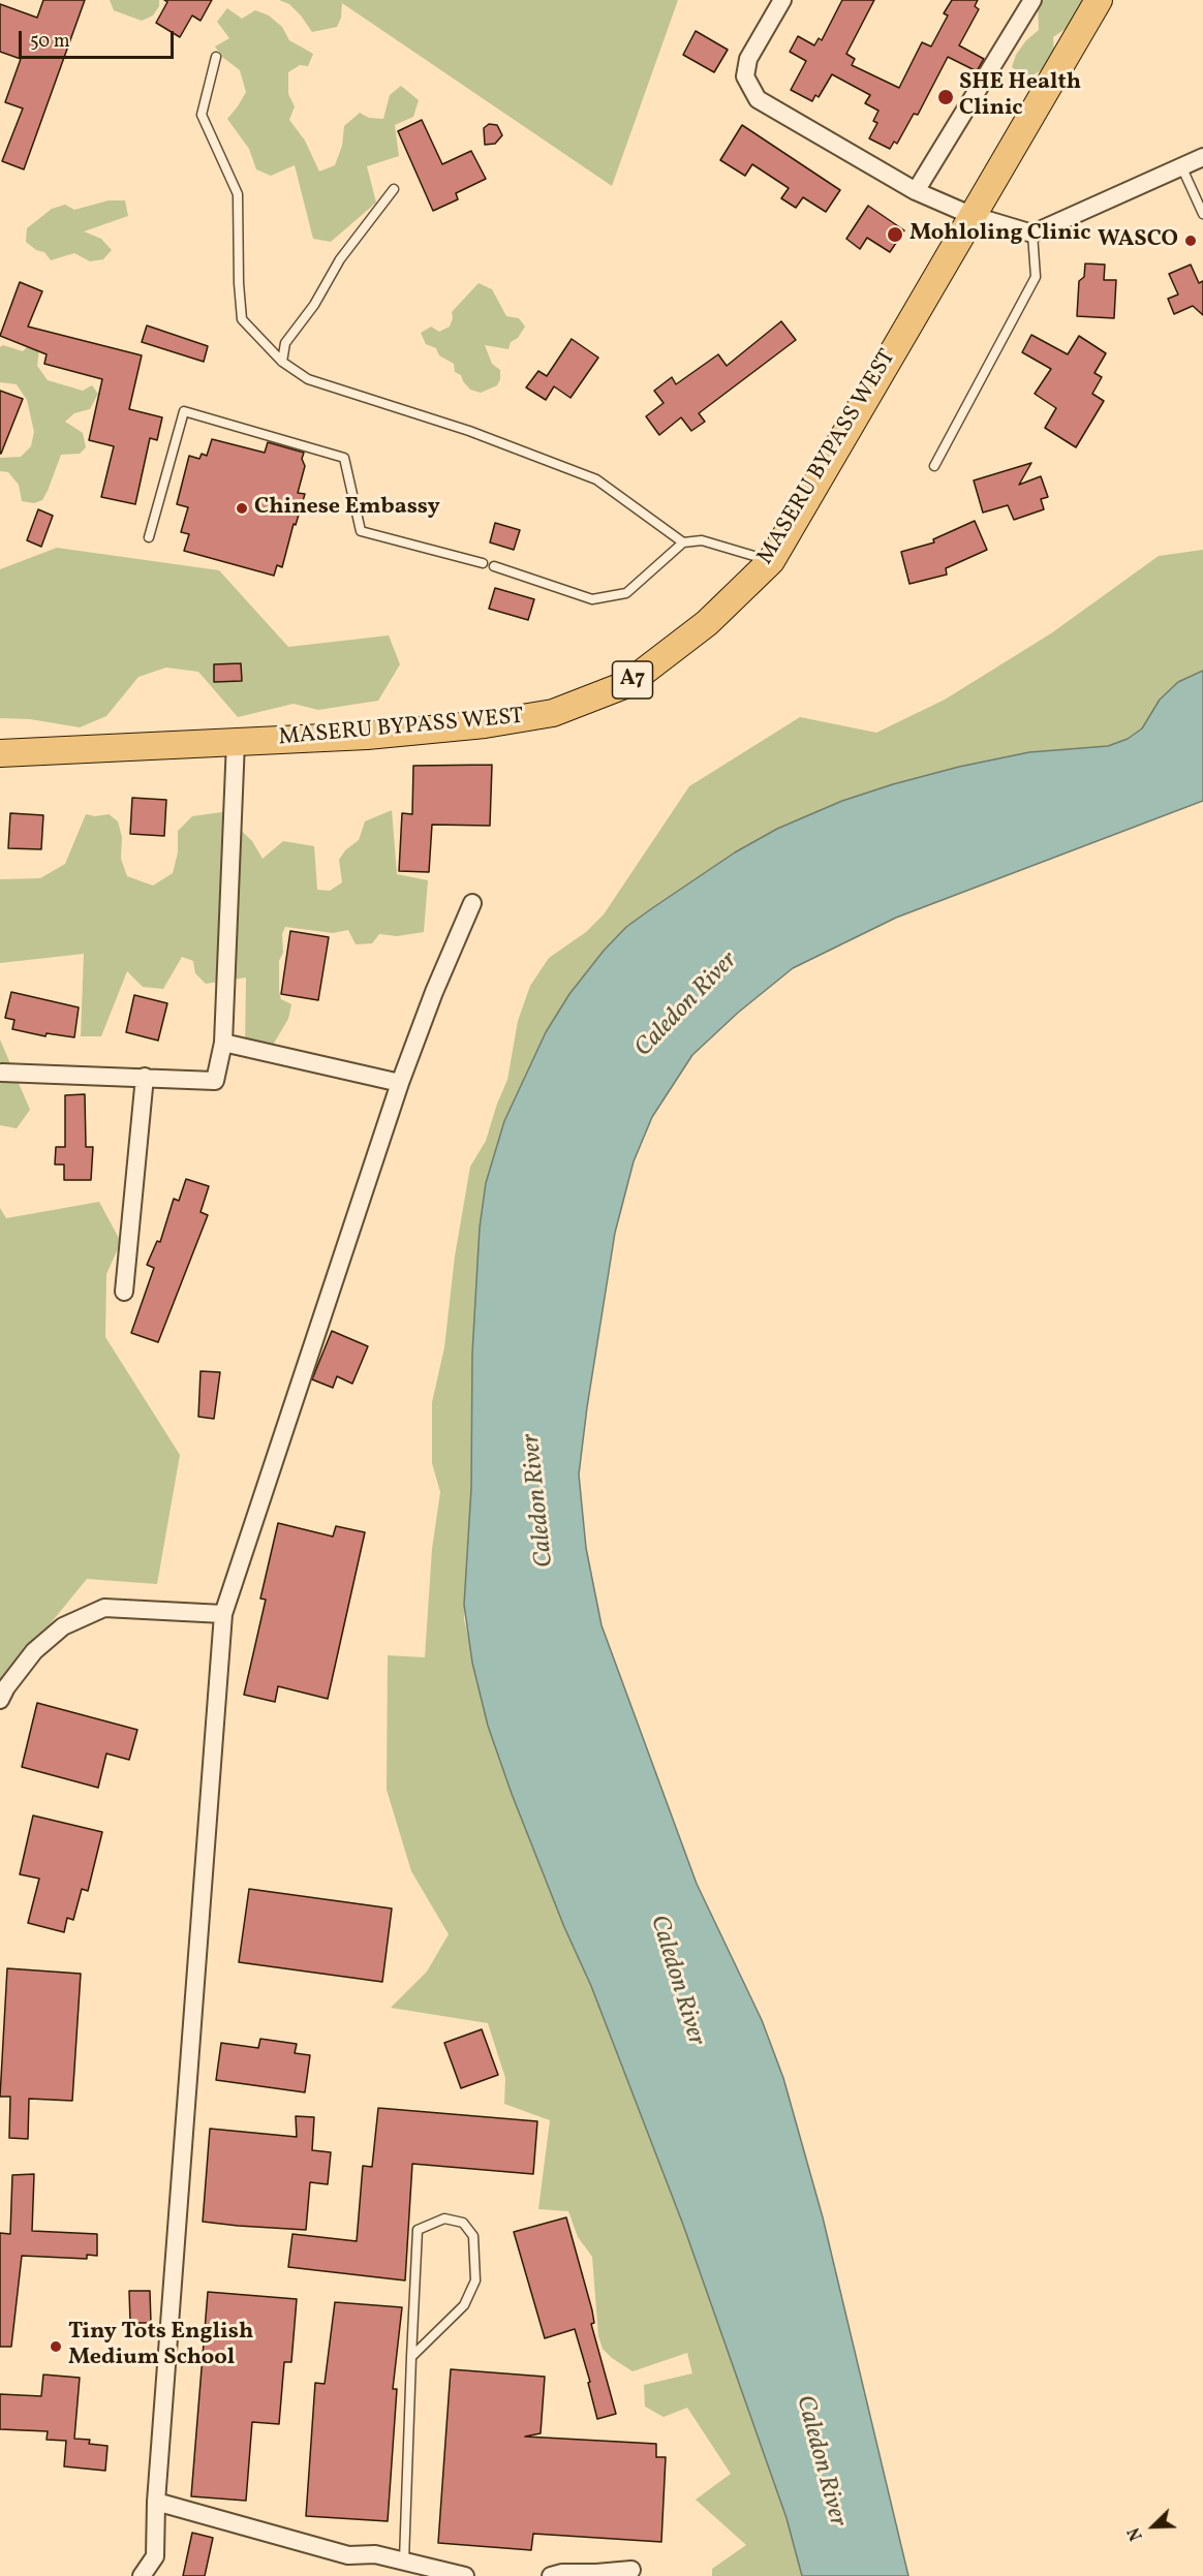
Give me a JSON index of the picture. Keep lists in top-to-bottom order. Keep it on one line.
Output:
{"streets":{"main road":["MASERU BYPASS WEST","A7"]},"water":["Caledon River"],"places":["SHE Health Clinic","Mohloling Clinic","WASCO","Chinese Embassy","Tiny Tots English Medium School"],"scale_bar":"50 m","north":"bottom left"}
